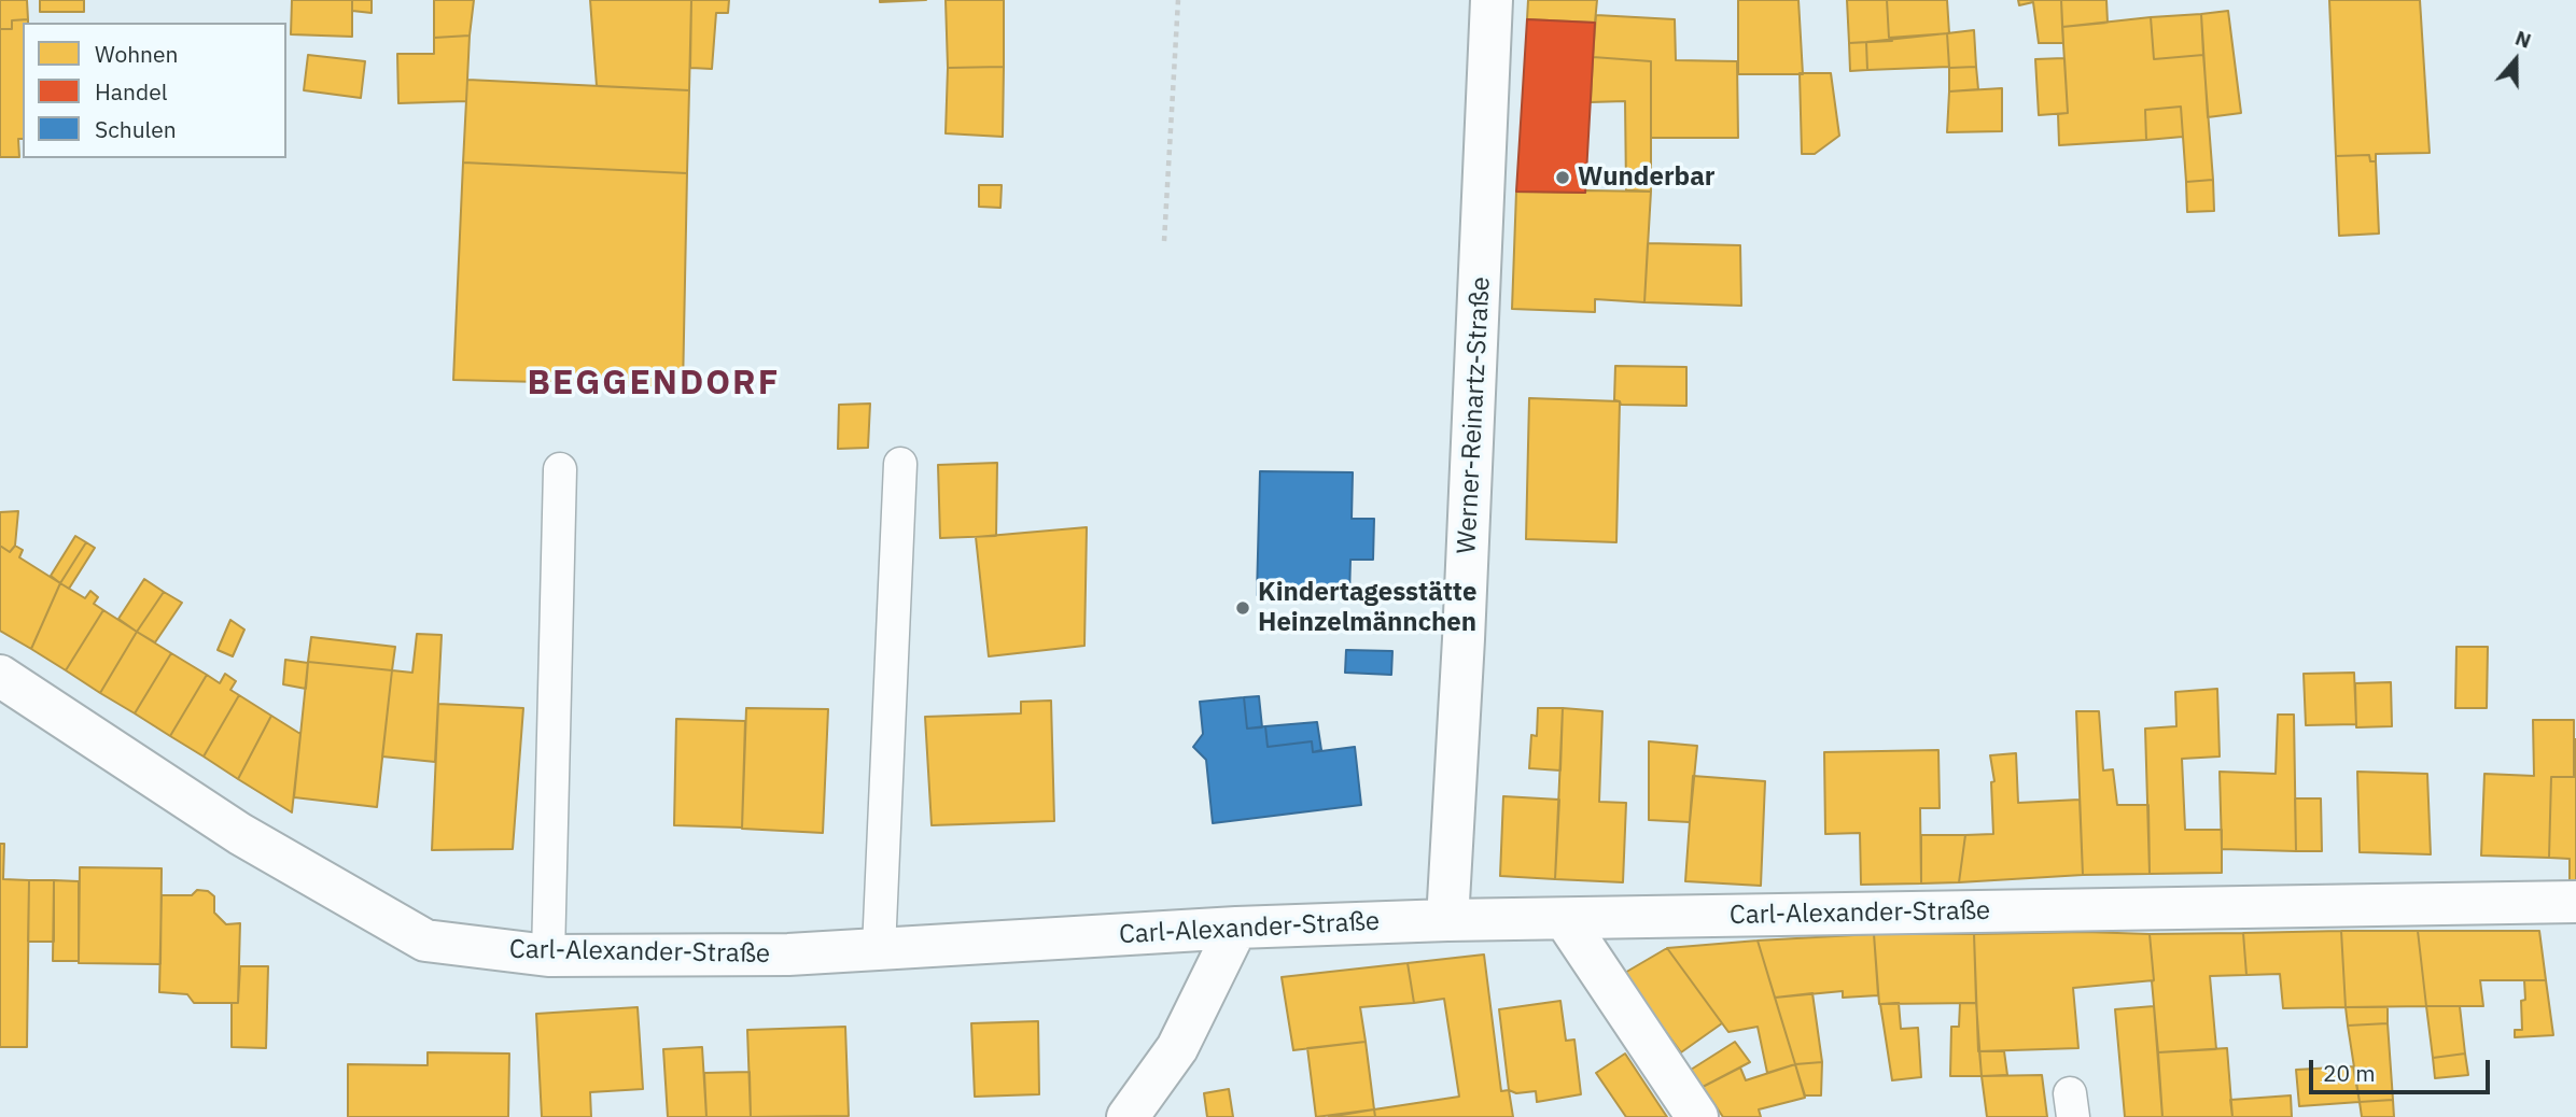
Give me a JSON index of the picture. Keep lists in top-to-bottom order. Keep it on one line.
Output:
{"streets":{"street":["Werner-Reinartz-Straße","Carl-Alexander-Straße"]},"crossings":[["Werner-Reinartz-Straße","Carl-Alexander-Straße"]],"districts":["BEGGENDORF"],"places":["Wunderbar","Kindertagesstätte Heinzelmännchen"],"legend":["Wohnen","Handel","Schulen"],"scale_bar":"20 m","north":"top"}
